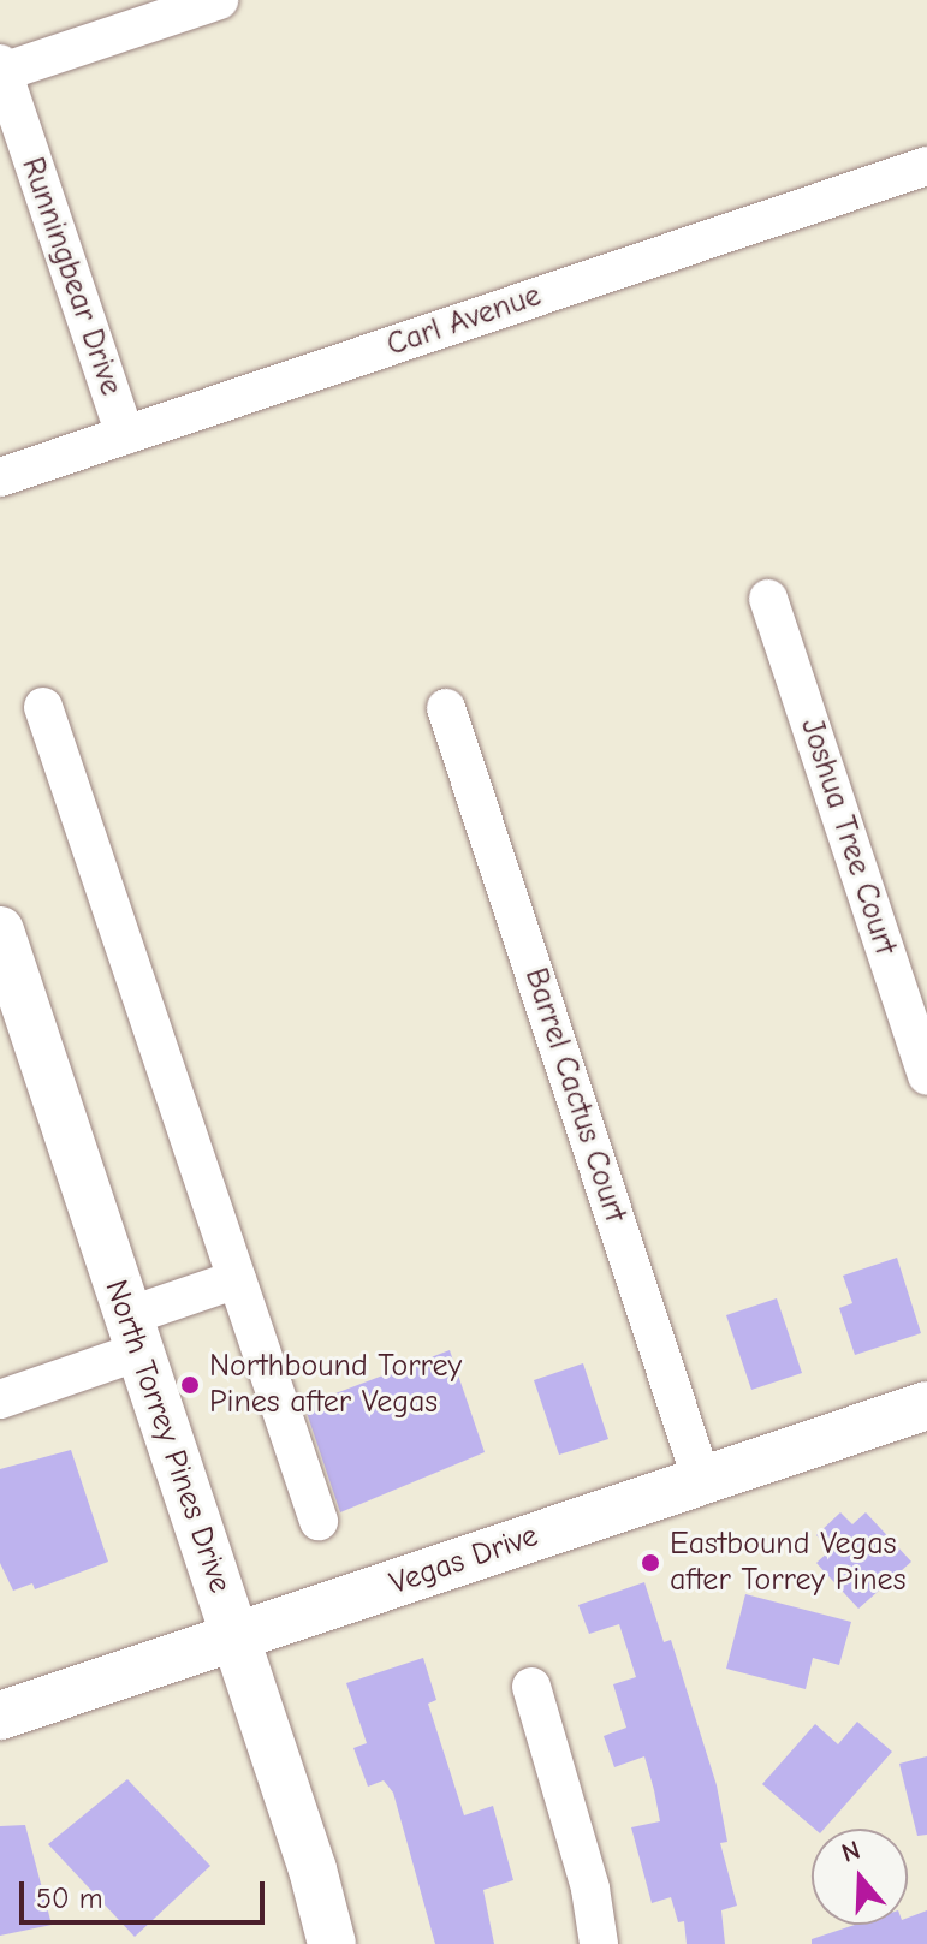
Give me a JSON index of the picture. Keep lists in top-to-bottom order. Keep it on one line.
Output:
{"streets":{"main road":["North Torrey Pines Drive","Vegas Drive"],"street":["Runningbear Drive","Carl Avenue","Joshua Tree Court","Barrel Cactus Court"]},"crossings":[["Runningbear Drive","Carl Avenue"],["Barrel Cactus Court","Vegas Drive"],["North Torrey Pines Drive","Vegas Drive"]],"places":["Northbound Torrey Pines after Vegas","Eastbound Vegas after Torrey Pines"],"scale_bar":"50 m","north":"top"}
